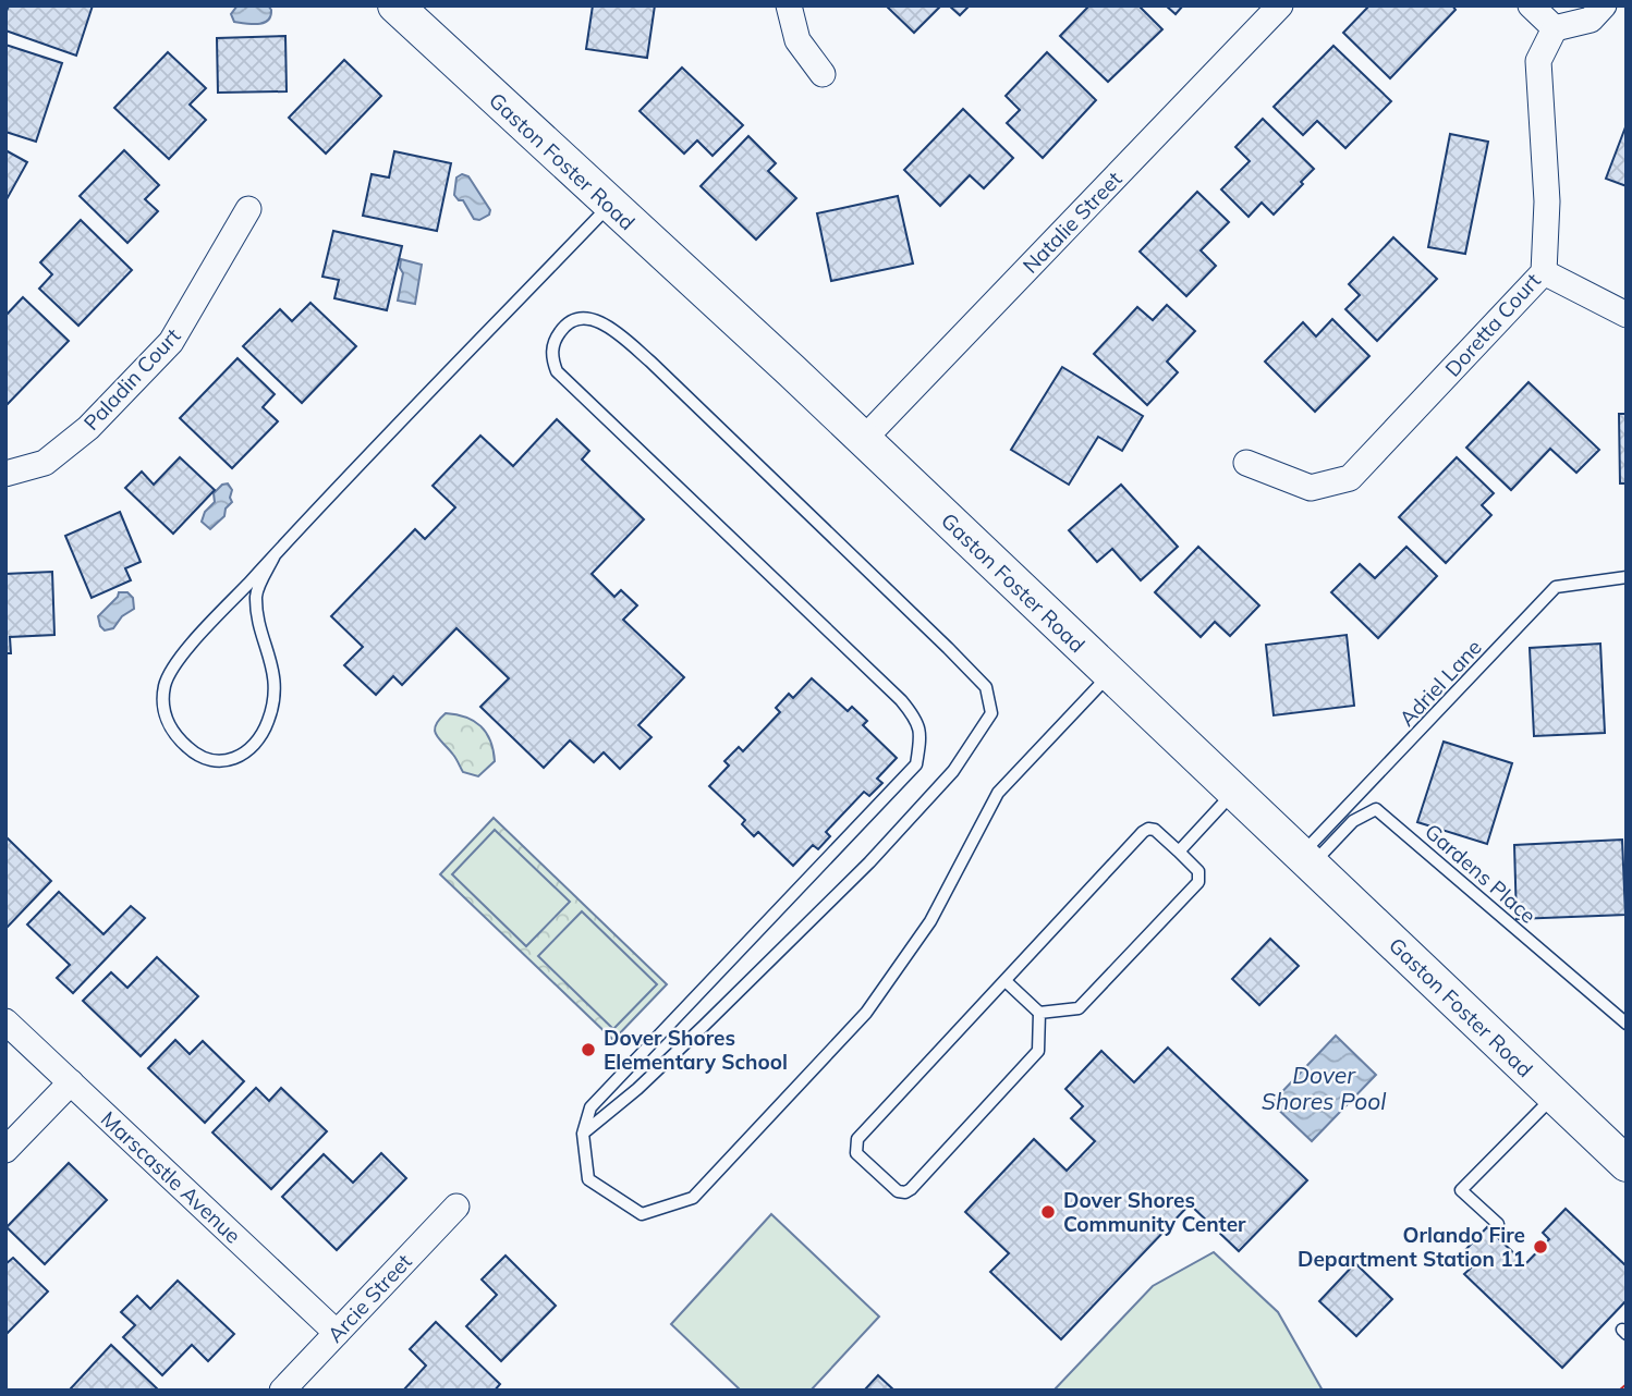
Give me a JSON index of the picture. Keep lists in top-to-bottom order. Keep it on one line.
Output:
{"streets":{"street":["Gaston Foster Road","Natalie Street","Doretta Court","Paladin Court","Marscastle Avenue","Arcie Street"],"lane":["Adriel Lane","Gardens Place"]},"crossings":[["Gaston Foster Road","Natalie Street"],["Gaston Foster Road","Adriel Lane"],["Gaston Foster Road","Gardens Place"],["Adriel Lane","Gardens Place"],["Marscastle Avenue","Arcie Street"]],"water":["Dover Shores Pool"],"places":["Dover Shores Elementary School","Dover Shores Community Center","Orlando Fire Department Station 11"]}
